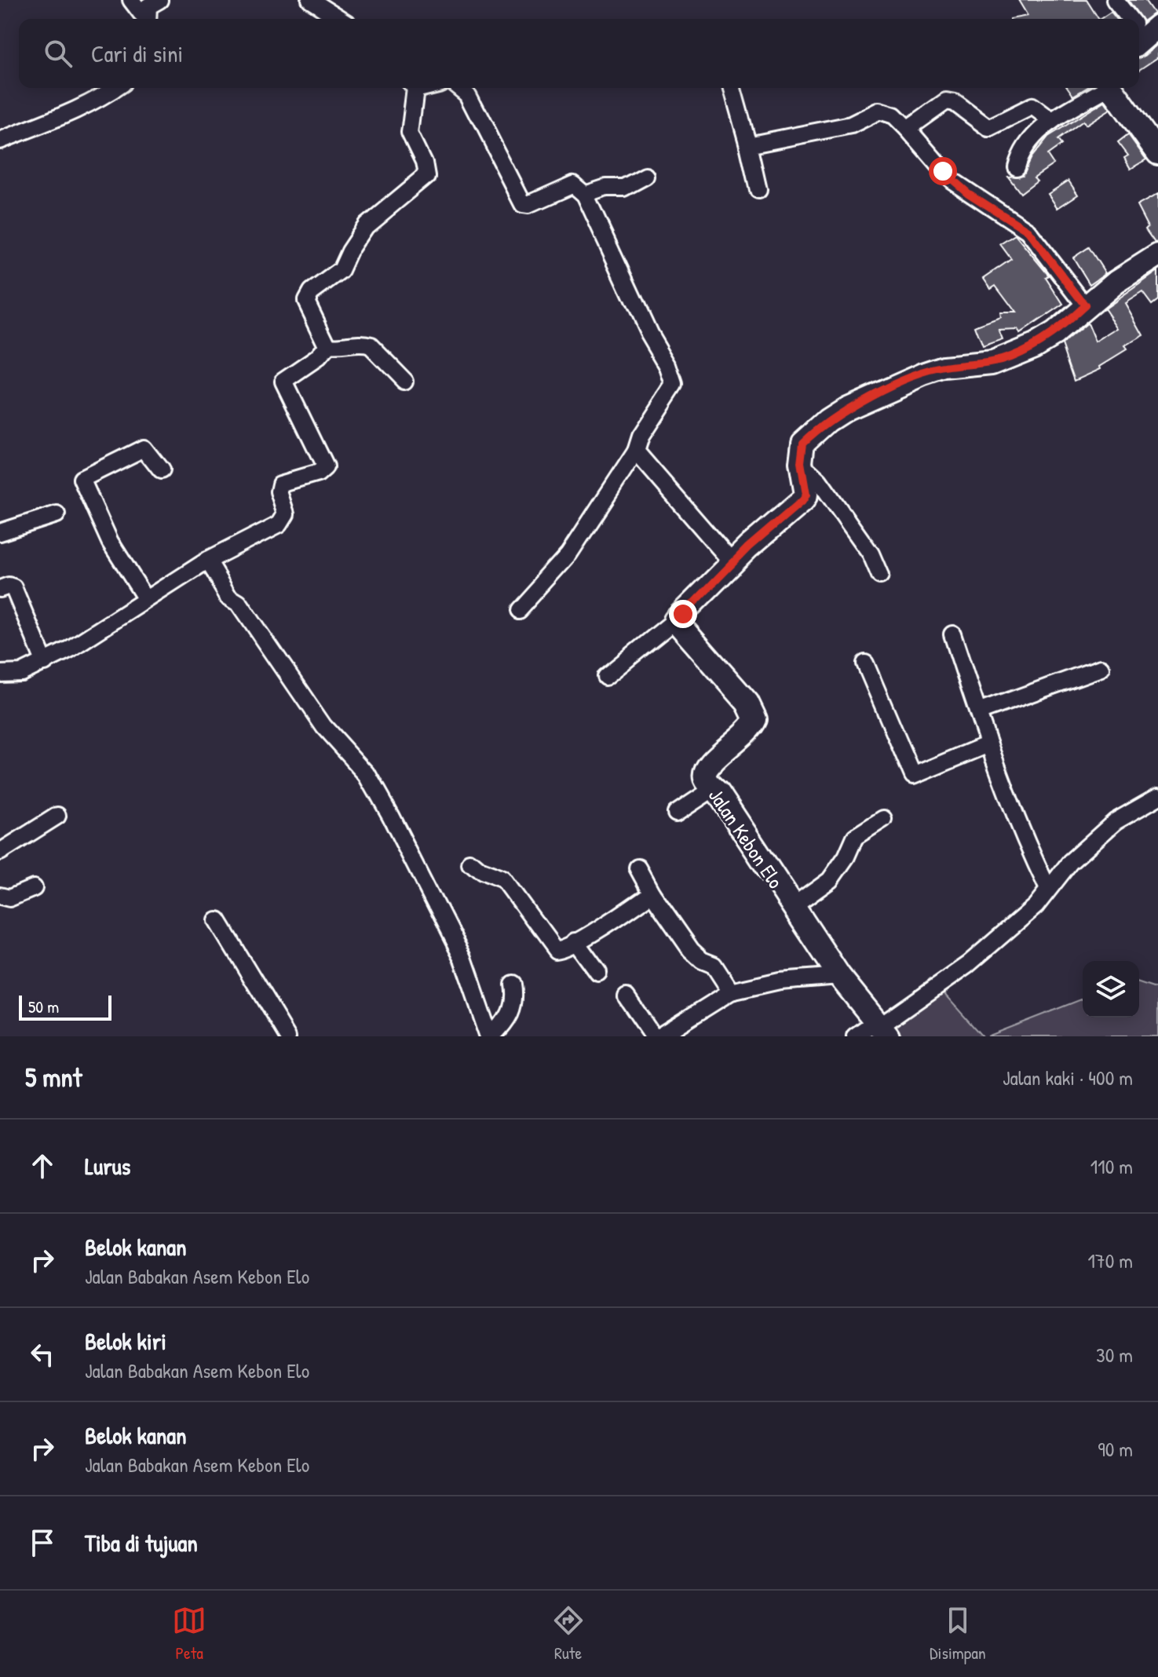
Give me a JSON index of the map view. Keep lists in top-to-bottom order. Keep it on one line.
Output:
{"streets":{"street":["Jalan Kebon Elo"]},"scale_bar":"50 m","page":{"search":"Cari di sini","scale":"50 m","heading":["5 mnt","Jalan kaki · 400 m"],"list":[["Lurus","110 m"],["Belok kanan","Jalan Babakan Asem Kebon Elo","170 m"],["Belok kiri","Jalan Babakan Asem Kebon Elo","30 m"],["Belok kanan","Jalan Babakan Asem Kebon Elo","90 m"],"Tiba di tujuan"],"nav":["Peta","Rute","Disimpan"]}}
